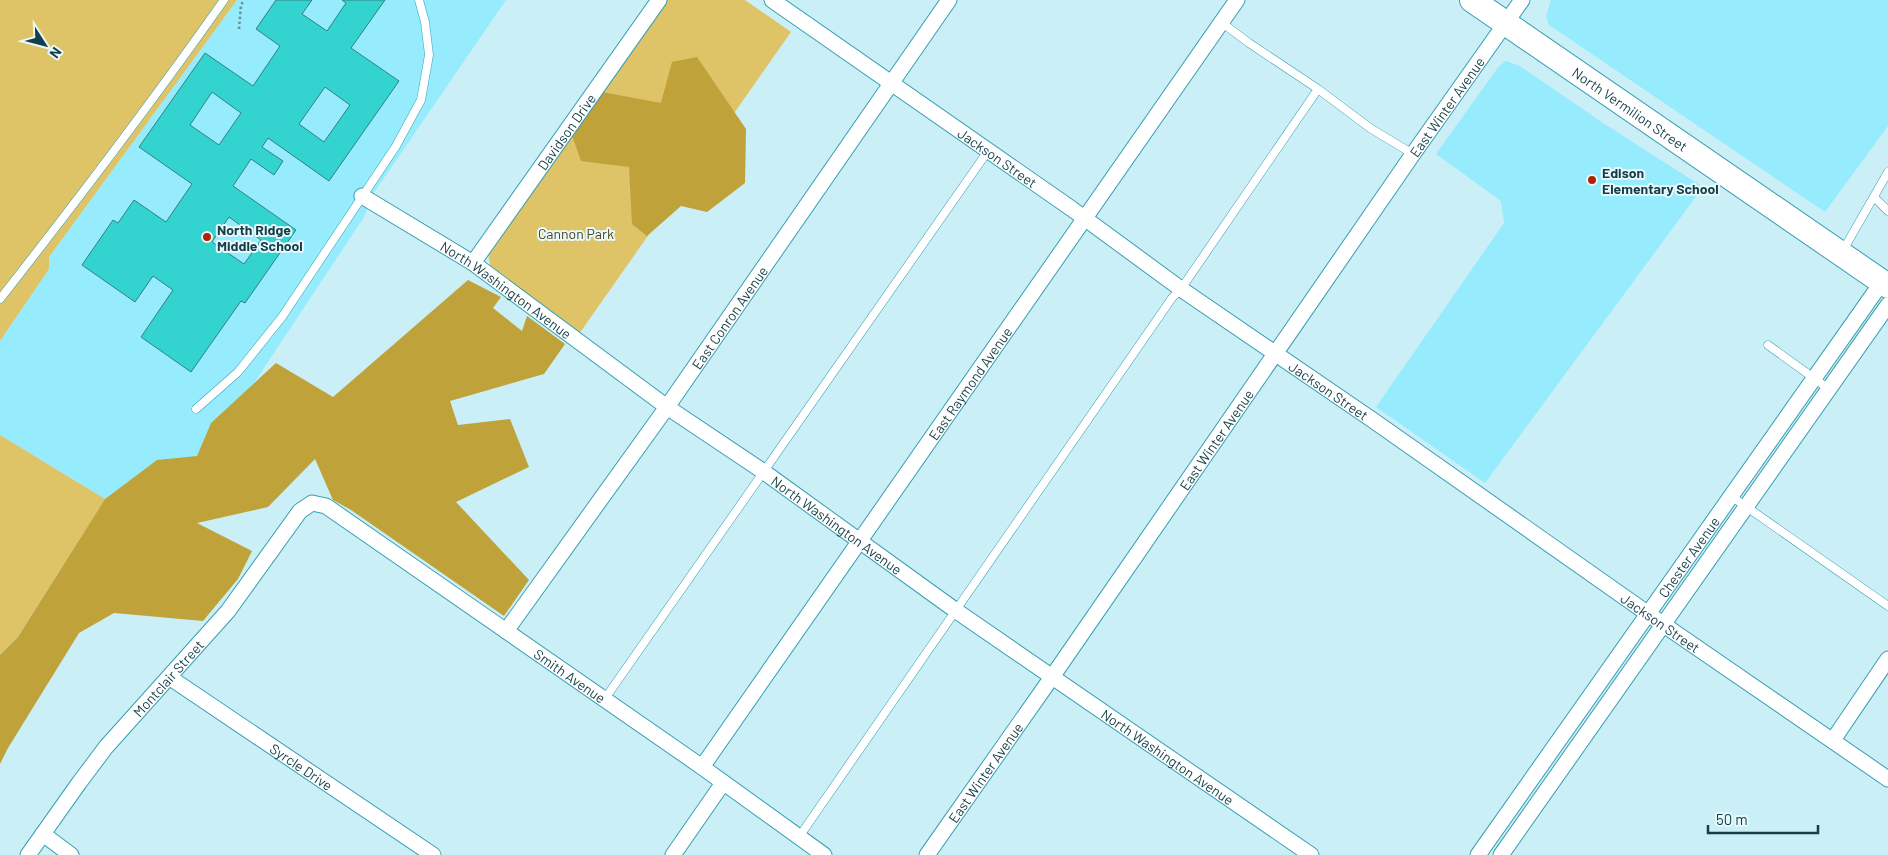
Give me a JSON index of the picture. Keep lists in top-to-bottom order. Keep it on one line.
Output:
{"streets":{"main road":["North Vermilion Street"],"street":["East Winter Avenue","Davidson Drive","Jackson Street","North Washington Avenue","East Conron Avenue","East Raymond Avenue","Chester Avenue","Smith Avenue","Montclair Street","Syrcle Drive"]},"crossings":[["East Winter Avenue","North Vermilion Street"],["East Winter Avenue","Jackson Street"],["East Winter Avenue","North Washington Avenue"],["North Vermilion Street","Chester Avenue"],["Davidson Drive","North Washington Avenue"],["Jackson Street","East Conron Avenue"],["Jackson Street","East Raymond Avenue"],["Jackson Street","Chester Avenue"],["North Washington Avenue","East Conron Avenue"],["North Washington Avenue","East Raymond Avenue"],["East Conron Avenue","Smith Avenue"],["East Raymond Avenue","Smith Avenue"],["Smith Avenue","Montclair Street"],["Montclair Street","Syrcle Drive"]],"parks":["Cannon Park"],"places":["Edison Elementary School","North Ridge Middle School"],"scale_bar":"50 m","north":"bottom right"}
